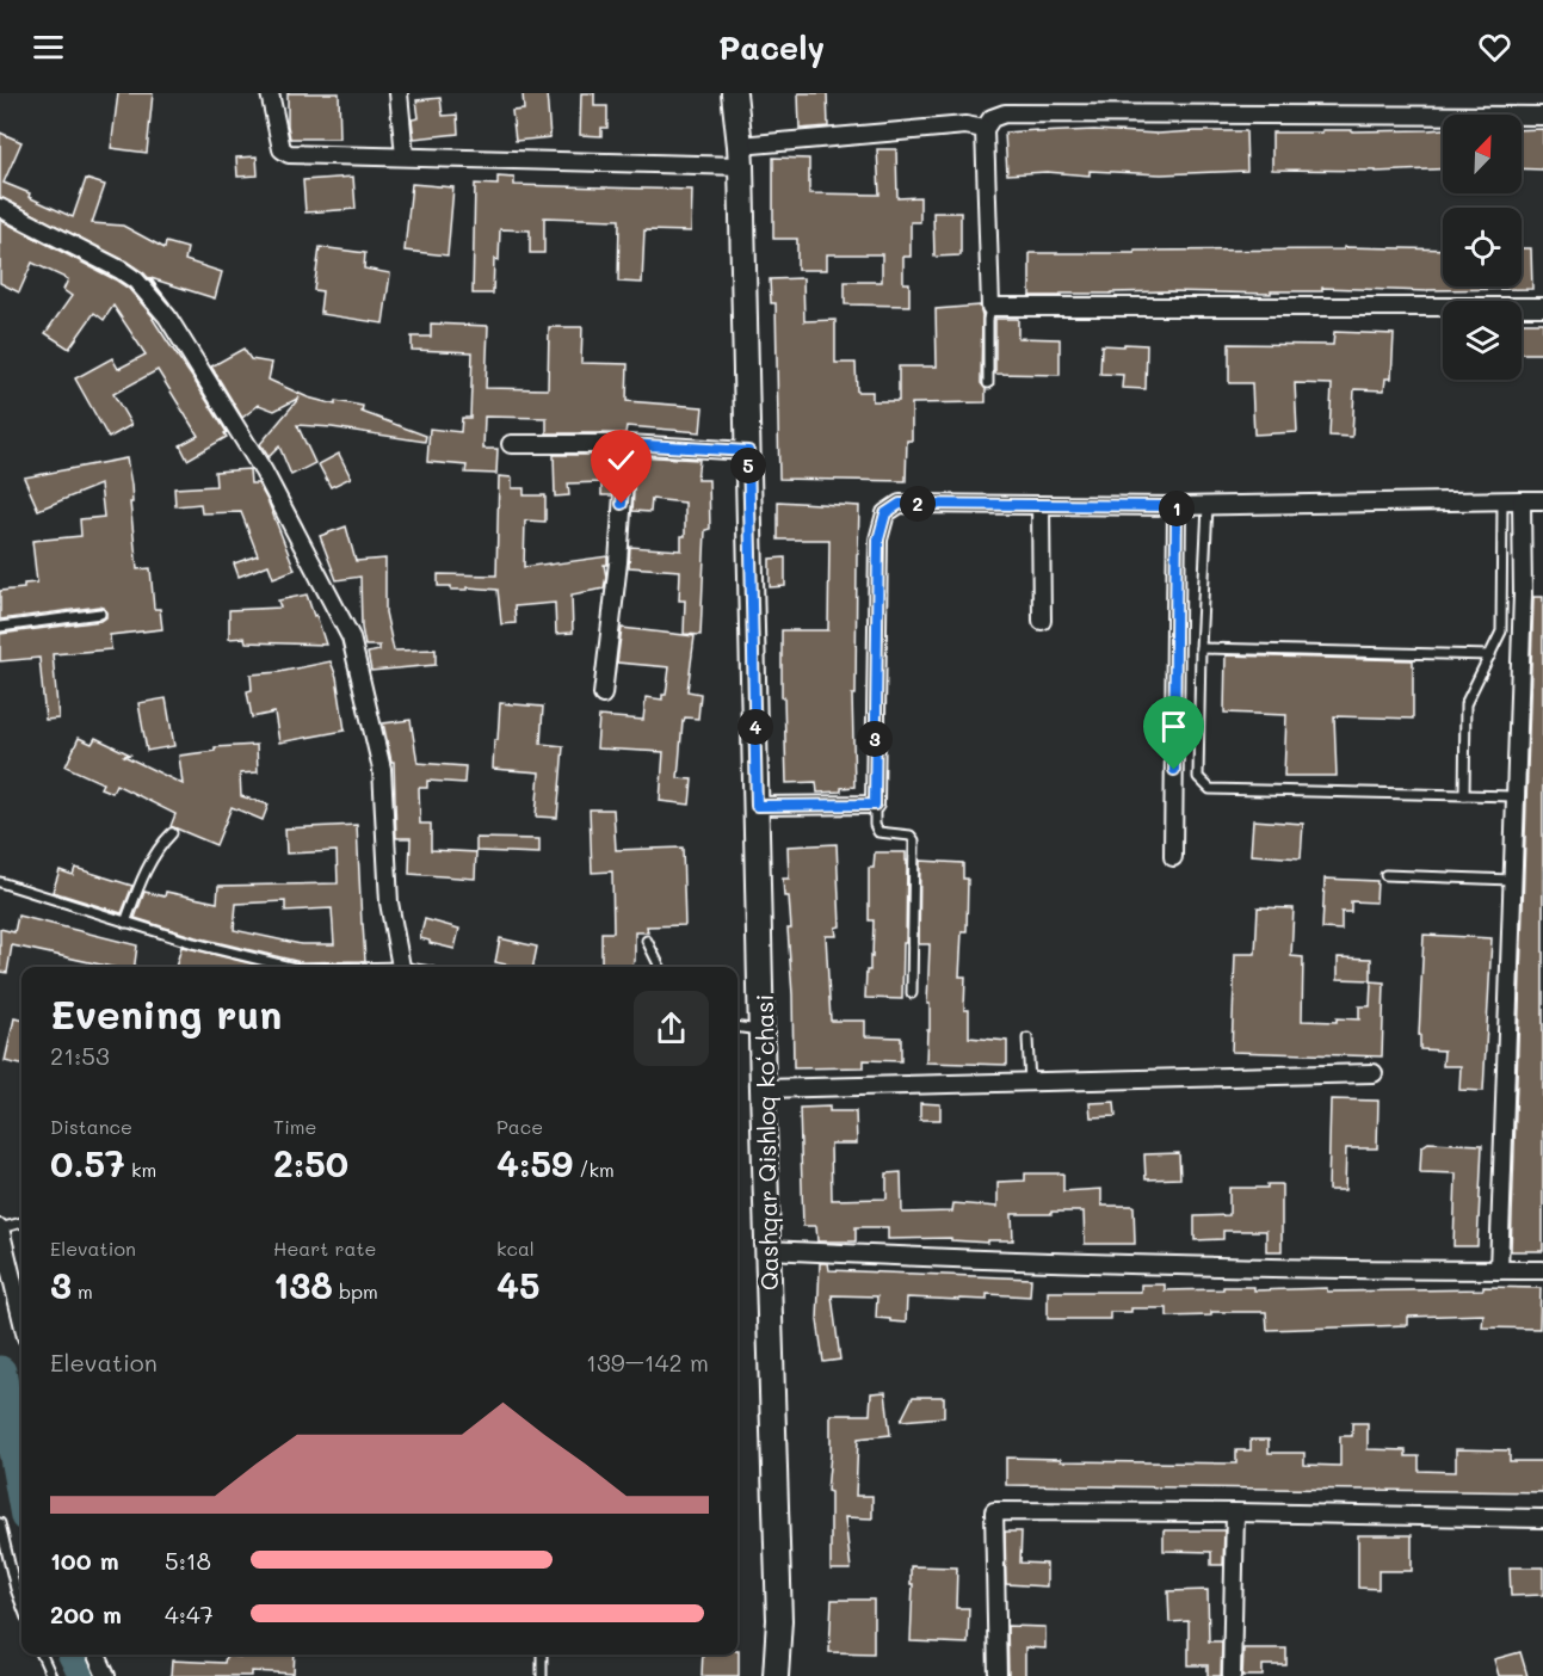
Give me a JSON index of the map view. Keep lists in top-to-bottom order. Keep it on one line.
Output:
{"streets":{"main road":["Qashqar Qishloq koʻchasi"]},"north":"top right","page":{"header":"Pacely","pins":["5","2","1","4","3"],"heading":["Evening run","21:53"],"stats":[["Distance","0.57 km"],["Time","2:50"],["Pace","4:59 /km"],["Elevation","3 m"],["Heart rate","138 bpm"],["kcal","45"]],"chart":["Elevation","139–142 m"],"list":[{"name":"100 m","note":"5:18"},{"name":"200 m","note":"4:47"}]}}
